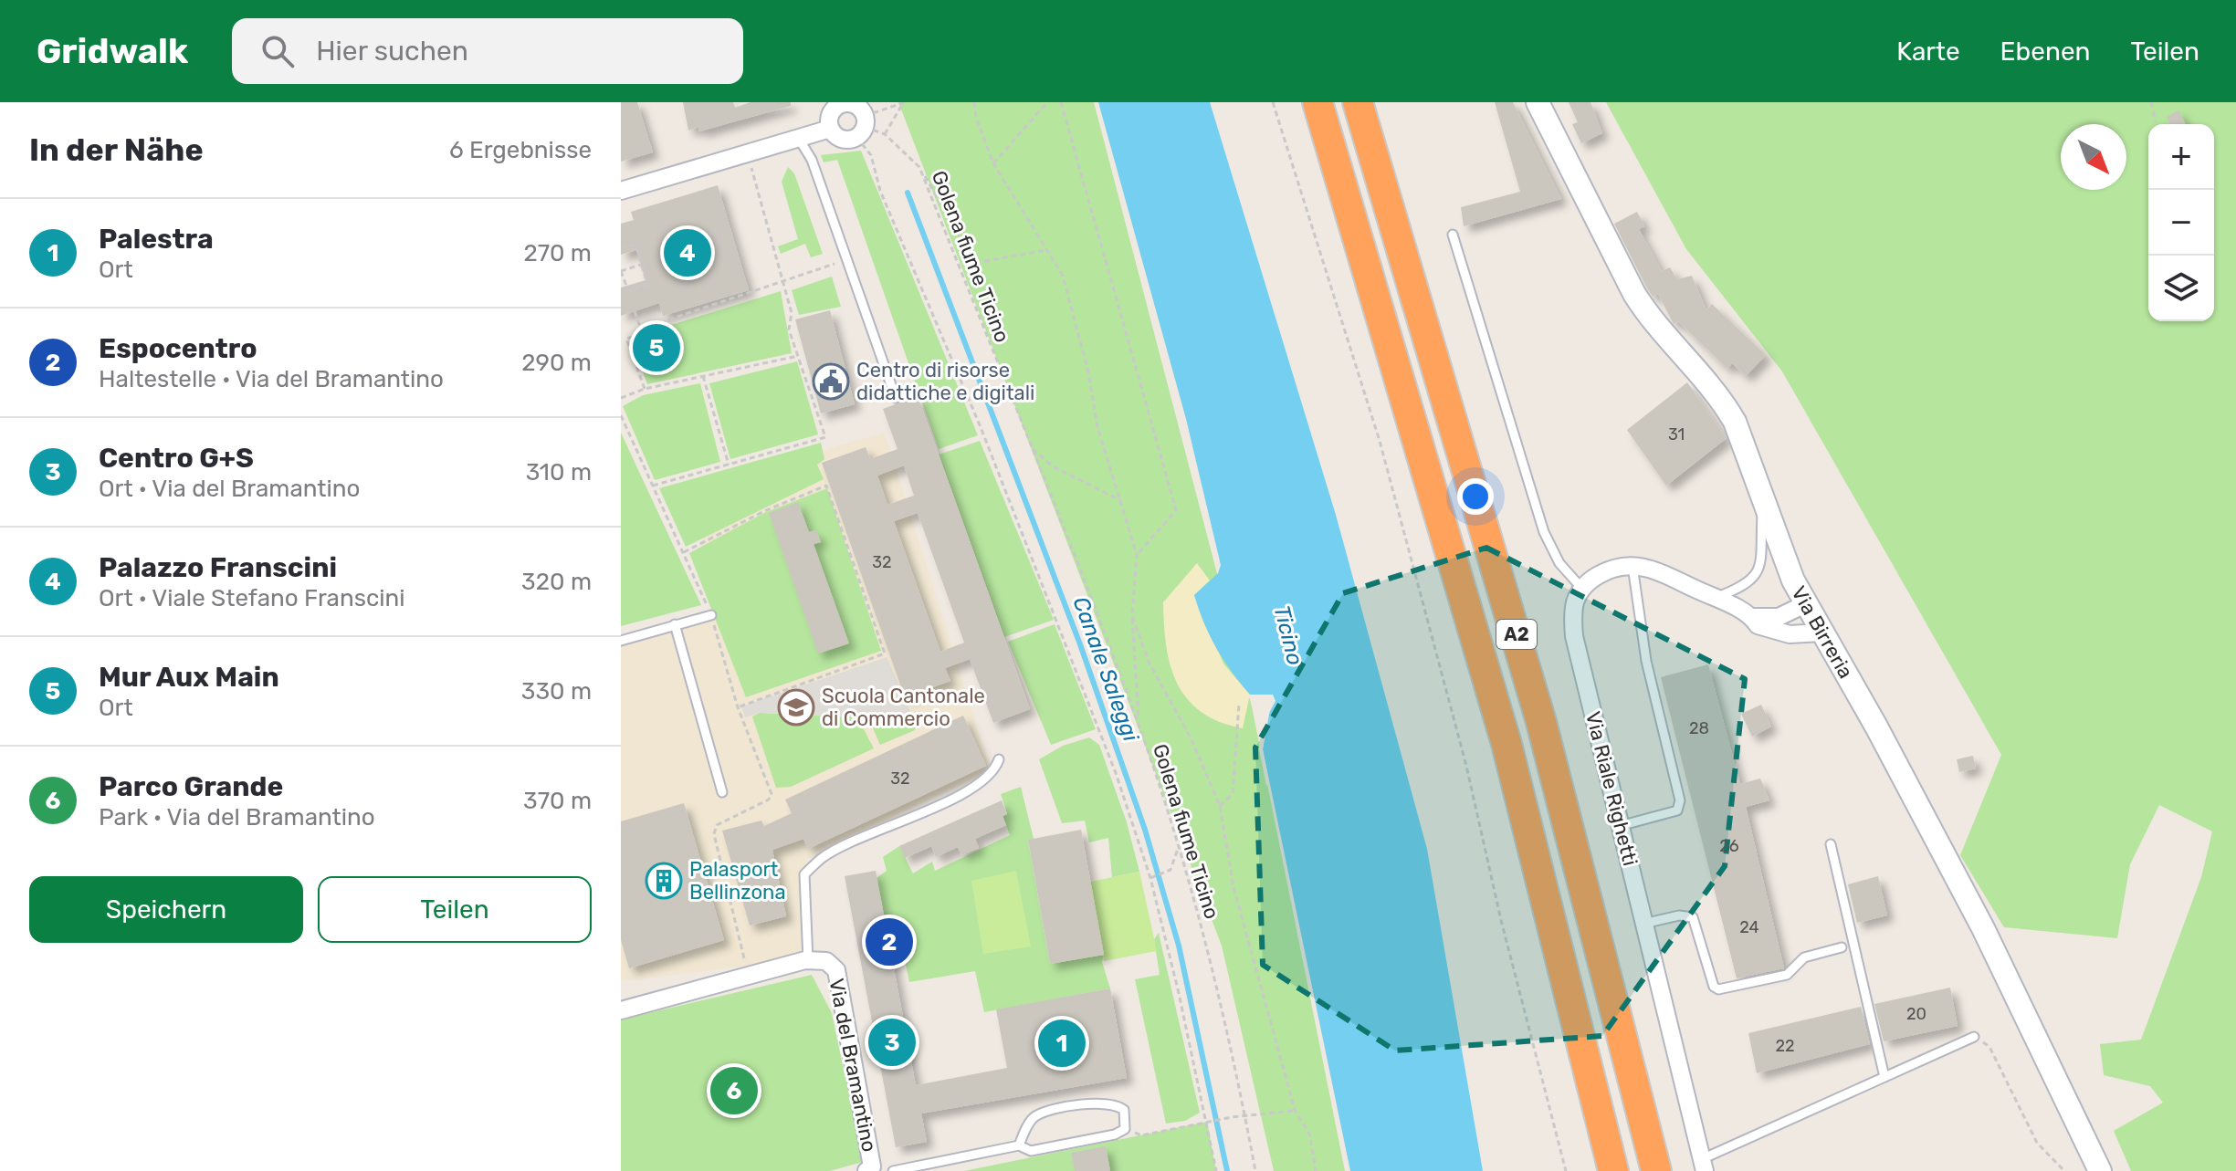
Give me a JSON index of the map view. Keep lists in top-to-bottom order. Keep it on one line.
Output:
{"streets":{"highway":["A2"],"street":["Via Birreria","Via Riale Righetti","Via del Bramantino"],"path":["Golena fiume Ticino"]},"water":["Ticino","Canale Saleggi"],"places":{"public building":["Centro di risorse didattiche e digitali"],"school or university":["Scuola Cantonale di Commercio"],"building":["Palasport Bellinzona"]},"house_numbers":["31","32","28","32","26","24","20","22"],"north":"bottom right","page":{"header":"Gridwalk","search":"Hier suchen","nav":["Karte","Ebenen","Teilen"],"heading":["In der Nähe","6 Ergebnisse"],"map_buttons":["+","−"],"list":[{"mark":"1","name":"Palestra","note":"Ort","value":"270 m"},{"mark":"2","name":"Espocentro","note":"Haltestelle · Via del Bramantino","value":"290 m"},{"mark":"3","name":"Centro G+S","note":"Ort · Via del Bramantino","value":"310 m"},{"mark":"4","name":"Palazzo Franscini","note":"Ort · Viale Stefano Franscini","value":"320 m"},{"mark":"5","name":"Mur Aux Main","note":"Ort","value":"330 m"},{"mark":"6","name":"Parco Grande","note":"Park · Via del Bramantino","value":"370 m"}],"pins":["4","5","2","3","1","6"],"buttons":["Speichern","Teilen"]}}
